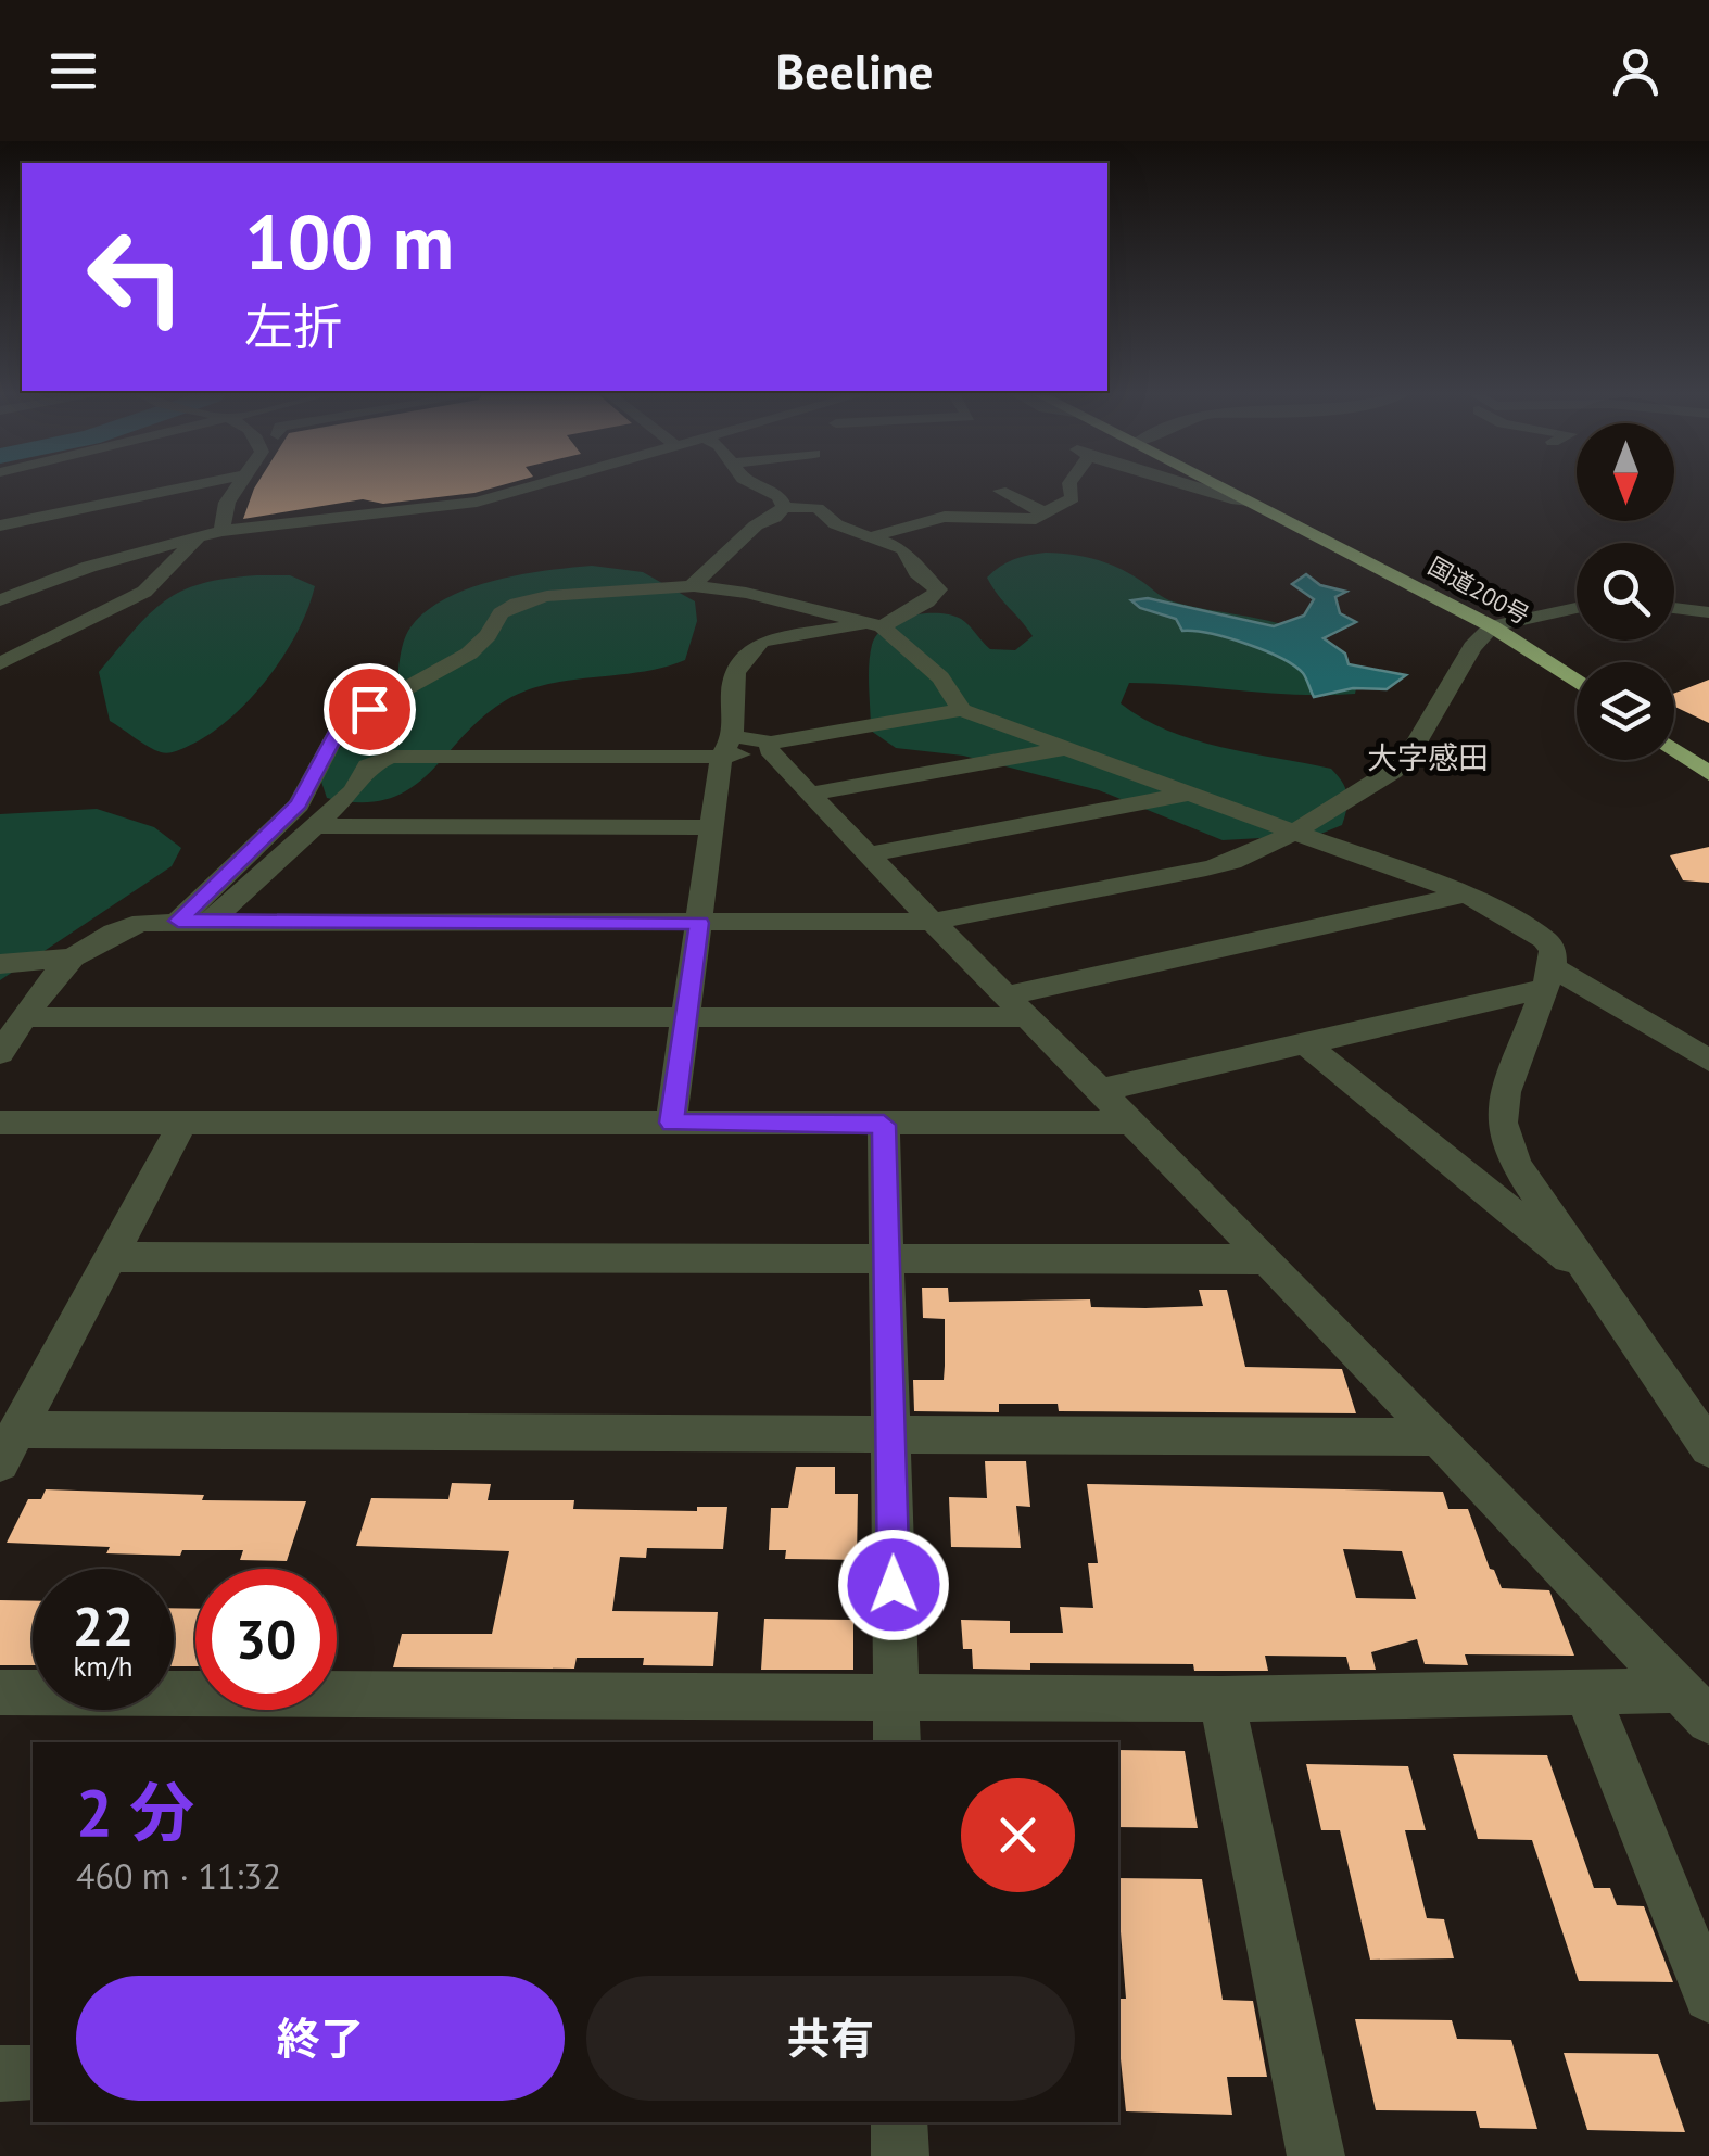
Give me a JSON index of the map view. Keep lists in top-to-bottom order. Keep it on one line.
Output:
{"streets":{"highway":["国道200号"]},"districts":["大字感田"],"north":"bottom","page":{"header":"Beeline","turn":["100 m","左折"],"speed":"22 km/h","limit":"30","heading":["2 分","460 m · 11:32"],"buttons":["終了","共有"]}}
